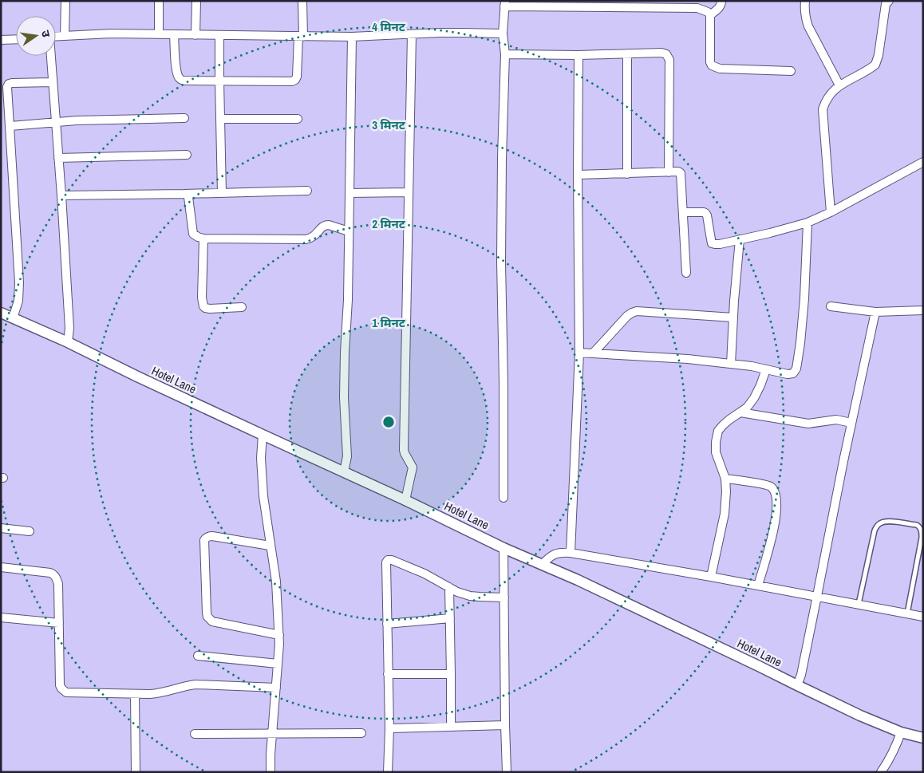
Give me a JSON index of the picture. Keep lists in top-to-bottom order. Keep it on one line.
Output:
{"streets":{"street":["Hotel Lane"]},"north":"right","rings":["4 मिनट","3 मिनट","2 मिनट","1 मिनट"]}
